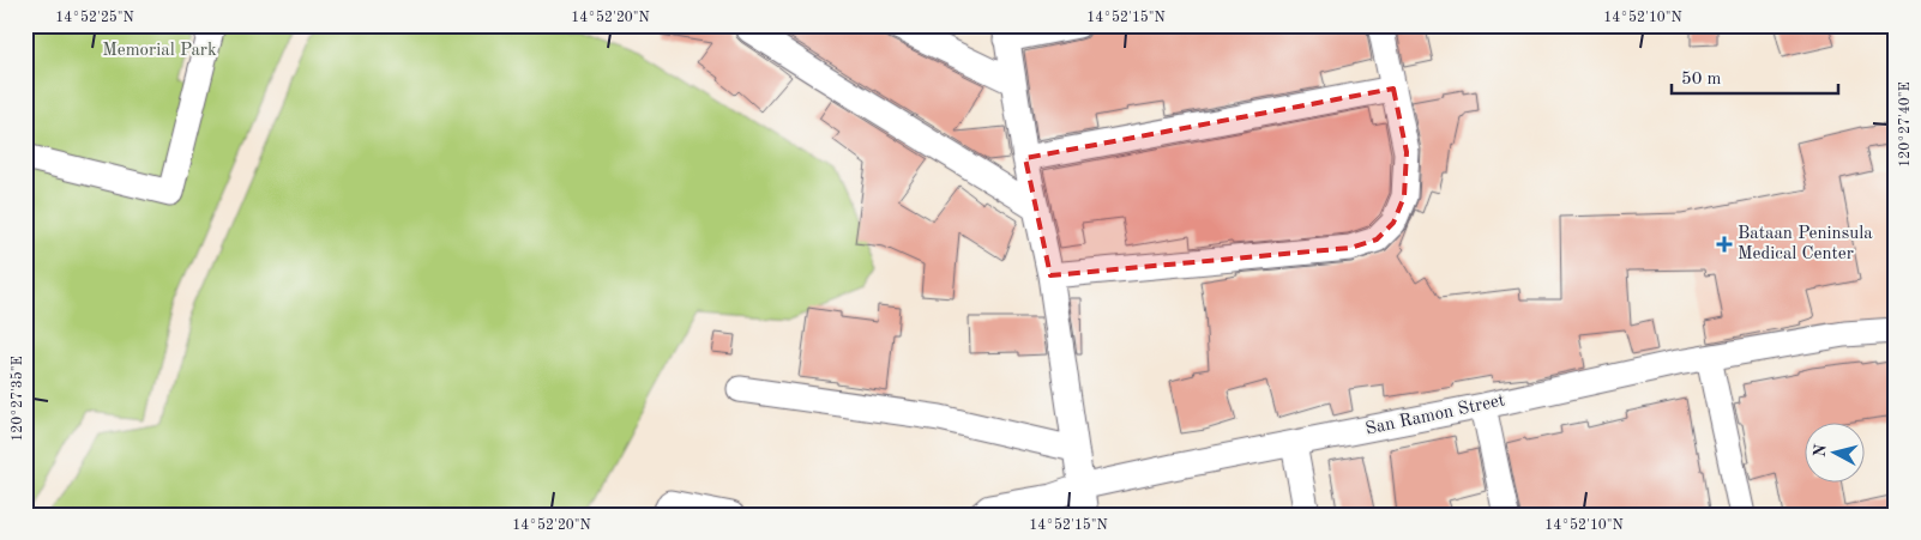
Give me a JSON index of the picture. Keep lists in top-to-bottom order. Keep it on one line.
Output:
{"streets":{"street":["San Ramon Street"]},"parks":["Memorial Park"],"places":{"health":["Bataan Peninsula Medical Center"]},"scale_bar":"50 m","north":"left","coordinates":["14°52'25\"N","14°52'20\"N","14°52'15\"N","14°52'10\"N","120°27'40\"E","120°27'35\"E"]}
